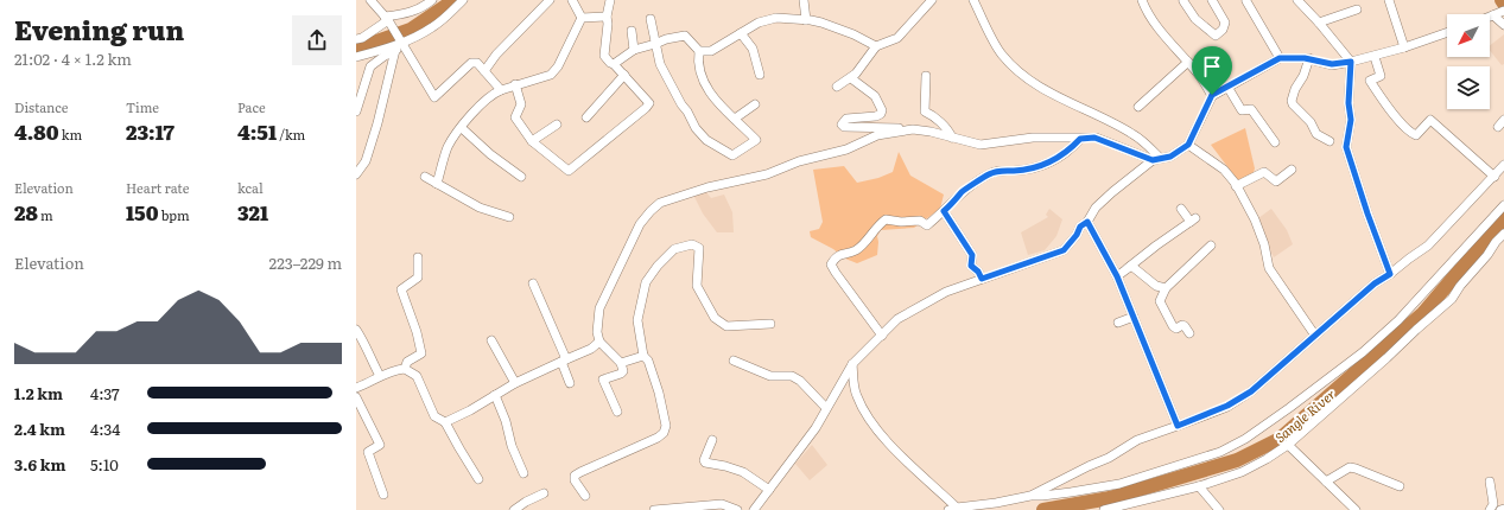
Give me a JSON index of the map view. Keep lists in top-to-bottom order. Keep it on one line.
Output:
{"water":["Sangle River"],"north":"bottom left","page":{"heading":["Evening run","21:02 · 4 × 1.2 km"],"stats":[["Distance","4.80 km"],["Time","23:17"],["Pace","4:51 /km"],["Elevation","28 m"],["Heart rate","150 bpm"],["kcal","321"]],"chart":["Elevation","223–229 m"],"list":[{"name":"1.2 km","note":"4:37"},{"name":"2.4 km","note":"4:34"},{"name":"3.6 km","note":"5:10"}]}}
